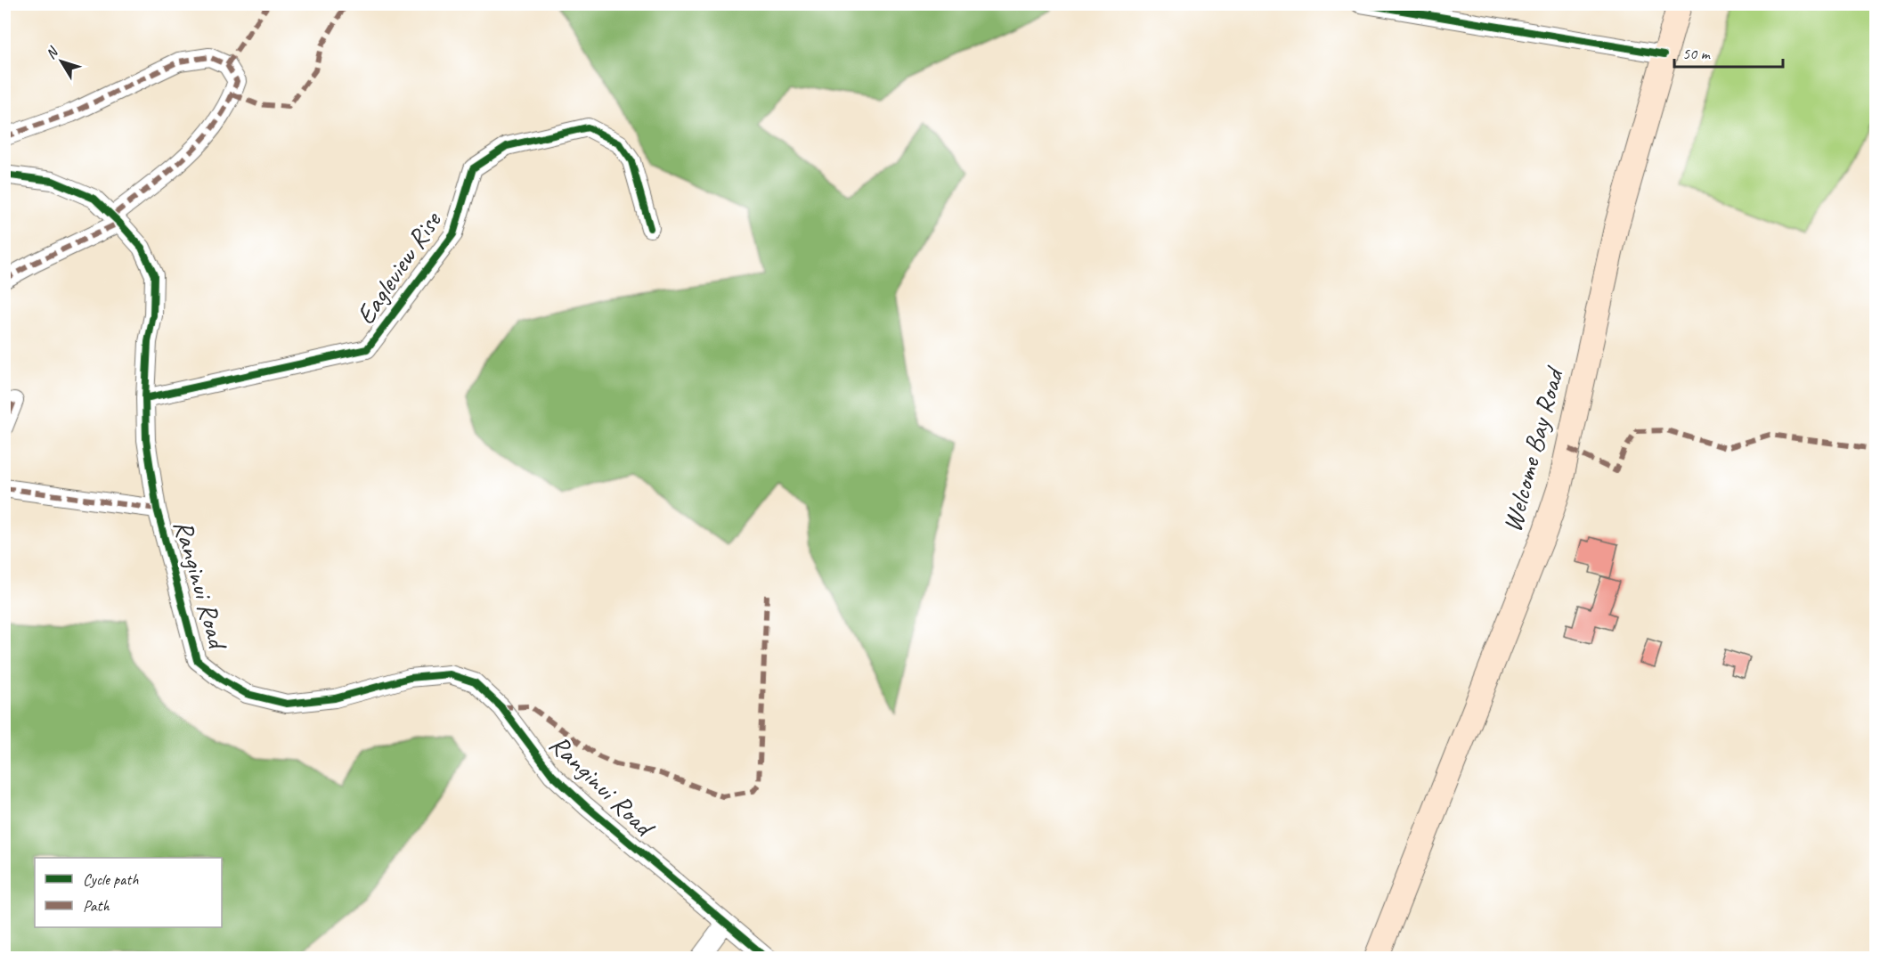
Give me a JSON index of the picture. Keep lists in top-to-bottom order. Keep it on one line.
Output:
{"streets":{"main road":["Welcome Bay Road"],"street":["Eagleview Rise","Ranginui Road"]},"crossings":[["Eagleview Rise","Ranginui Road"]],"legend":["Cycle path","Path"],"scale_bar":"50 m","north":"top left"}
